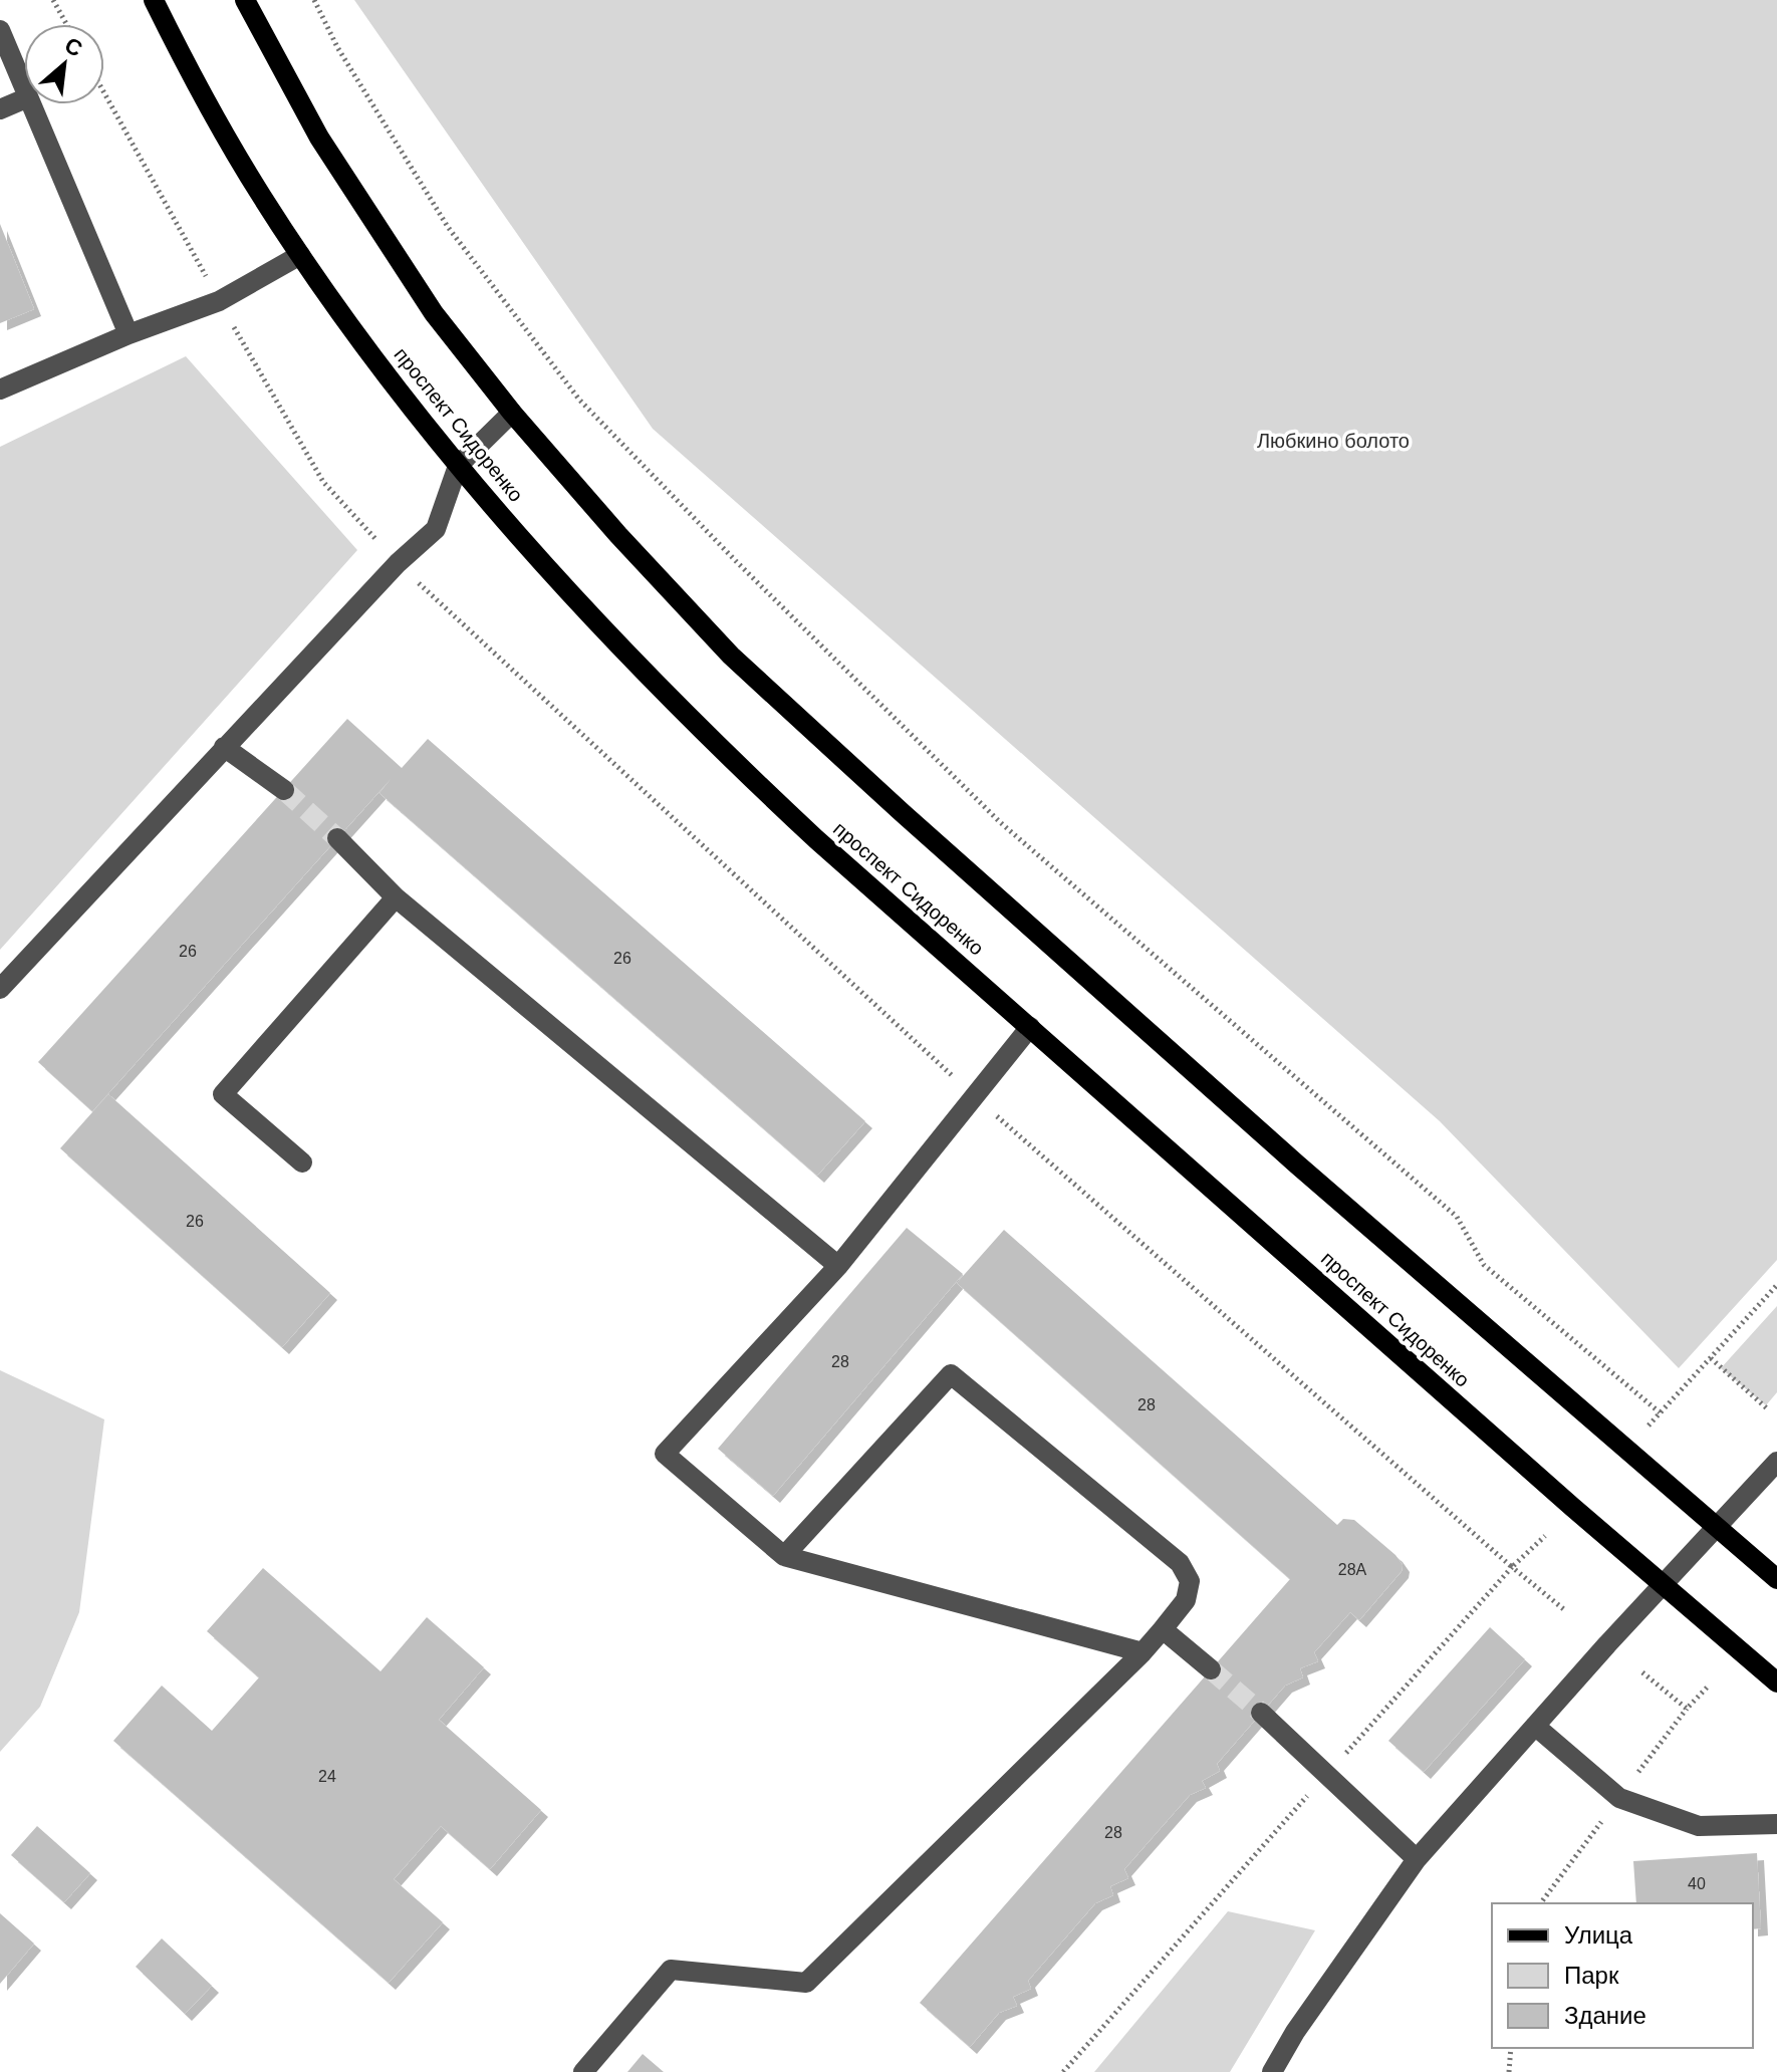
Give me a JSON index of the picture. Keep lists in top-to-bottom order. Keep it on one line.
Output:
{"streets":{"main road":["проспект Сидоренко"]},"parks":["Любкино болото"],"house_numbers":["26","26","26","28","28","28А","24","28","40"],"legend":["Улица","Парк","Здание"],"north":"top right"}
